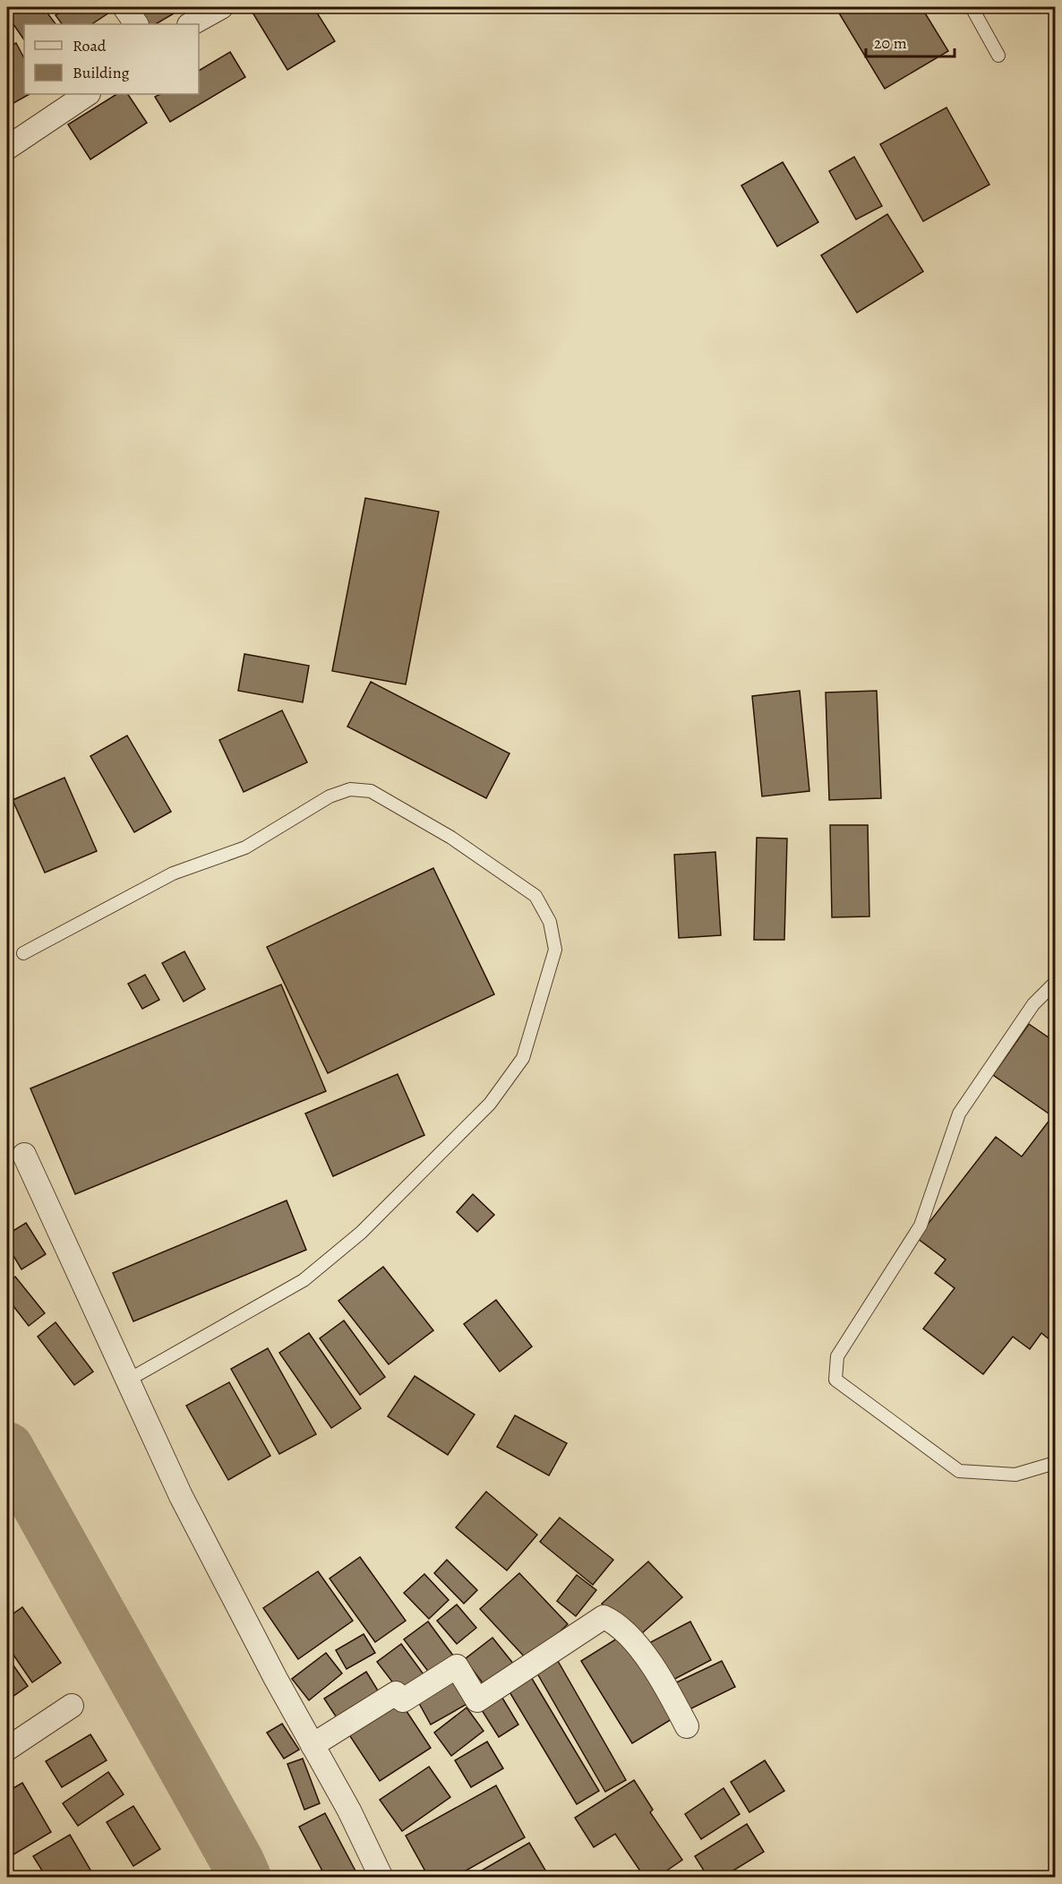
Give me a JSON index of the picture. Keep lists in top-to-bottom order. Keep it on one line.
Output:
{"legend":["Road","Building"],"scale_bar":"20 m"}
